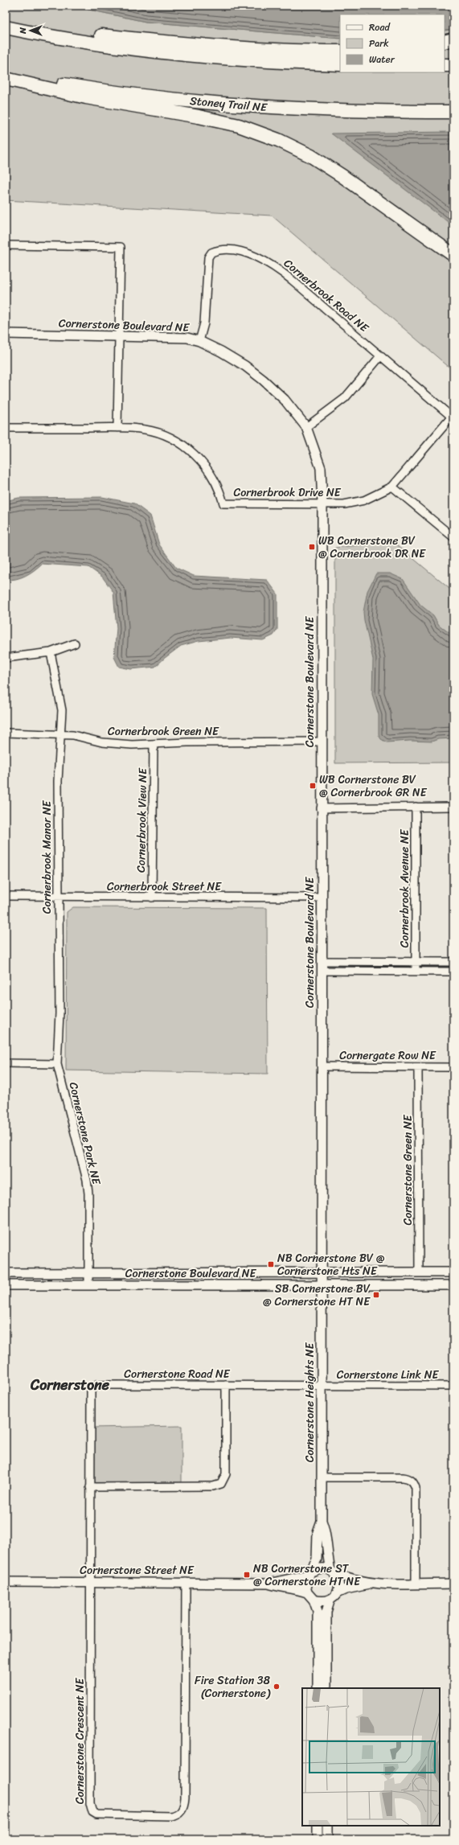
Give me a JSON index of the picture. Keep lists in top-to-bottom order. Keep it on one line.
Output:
{"streets":{"highway":["Stoney Trail NE"],"street":["Cornerbrook Road NE","Cornerstone Boulevard NE","Cornerbrook Drive NE","Cornerbrook Green NE","Cornerbrook View NE","Cornerbrook Manor NE","Cornerbrook Street NE","Cornerbrook Avenue NE","Cornergate Row NE","Cornerstone Park NE","Cornerstone Green NE","Cornerstone Road NE","Cornerstone Link NE","Cornerstone Heights NE","Cornerstone Street NE","Cornerstone Crescent NE"]},"crossings":[["Cornerbrook Road NE","Cornerstone Boulevard NE"],["Cornerbrook Road NE","Cornerbrook Drive NE"],["Cornerstone Boulevard NE","Cornerbrook Drive NE"],["Cornerstone Boulevard NE","Cornerbrook Green NE"],["Cornerstone Boulevard NE","Cornerbrook Street NE"],["Cornerstone Boulevard NE","Cornergate Row NE"],["Cornerstone Boulevard NE","Cornerstone Park NE"],["Cornerstone Boulevard NE","Cornerstone Green NE"],["Cornerstone Boulevard NE","Cornerstone Heights NE"],["Cornerbrook Green NE","Cornerbrook View NE"],["Cornerbrook Green NE","Cornerbrook Manor NE"],["Cornerbrook View NE","Cornerbrook Street NE"],["Cornerbrook Manor NE","Cornerbrook Street NE"],["Cornerbrook Manor NE","Cornerstone Park NE"],["Cornergate Row NE","Cornerstone Green NE"],["Cornerstone Road NE","Cornerstone Link NE"],["Cornerstone Road NE","Cornerstone Heights NE"],["Cornerstone Road NE","Cornerstone Street NE"],["Cornerstone Road NE","Cornerstone Crescent NE"],["Cornerstone Link NE","Cornerstone Heights NE"],["Cornerstone Heights NE","Cornerstone Street NE"],["Cornerstone Street NE","Cornerstone Crescent NE"]],"districts":["Cornerstone"],"places":{"transit":["WB Cornerstone BV @ Cornerbrook DR NE","WB Cornerstone BV @ Cornerbrook GR NE","NB Cornerstone BV @ Cornerstone Hts NE","SB Cornerstone BV @ Cornerstone HT NE","NB Cornerstone ST @ Cornerstone HT NE"],"other":["Fire Station 38 (Cornerstone)"]},"legend":["Road","Park","Water"],"north":"left"}
